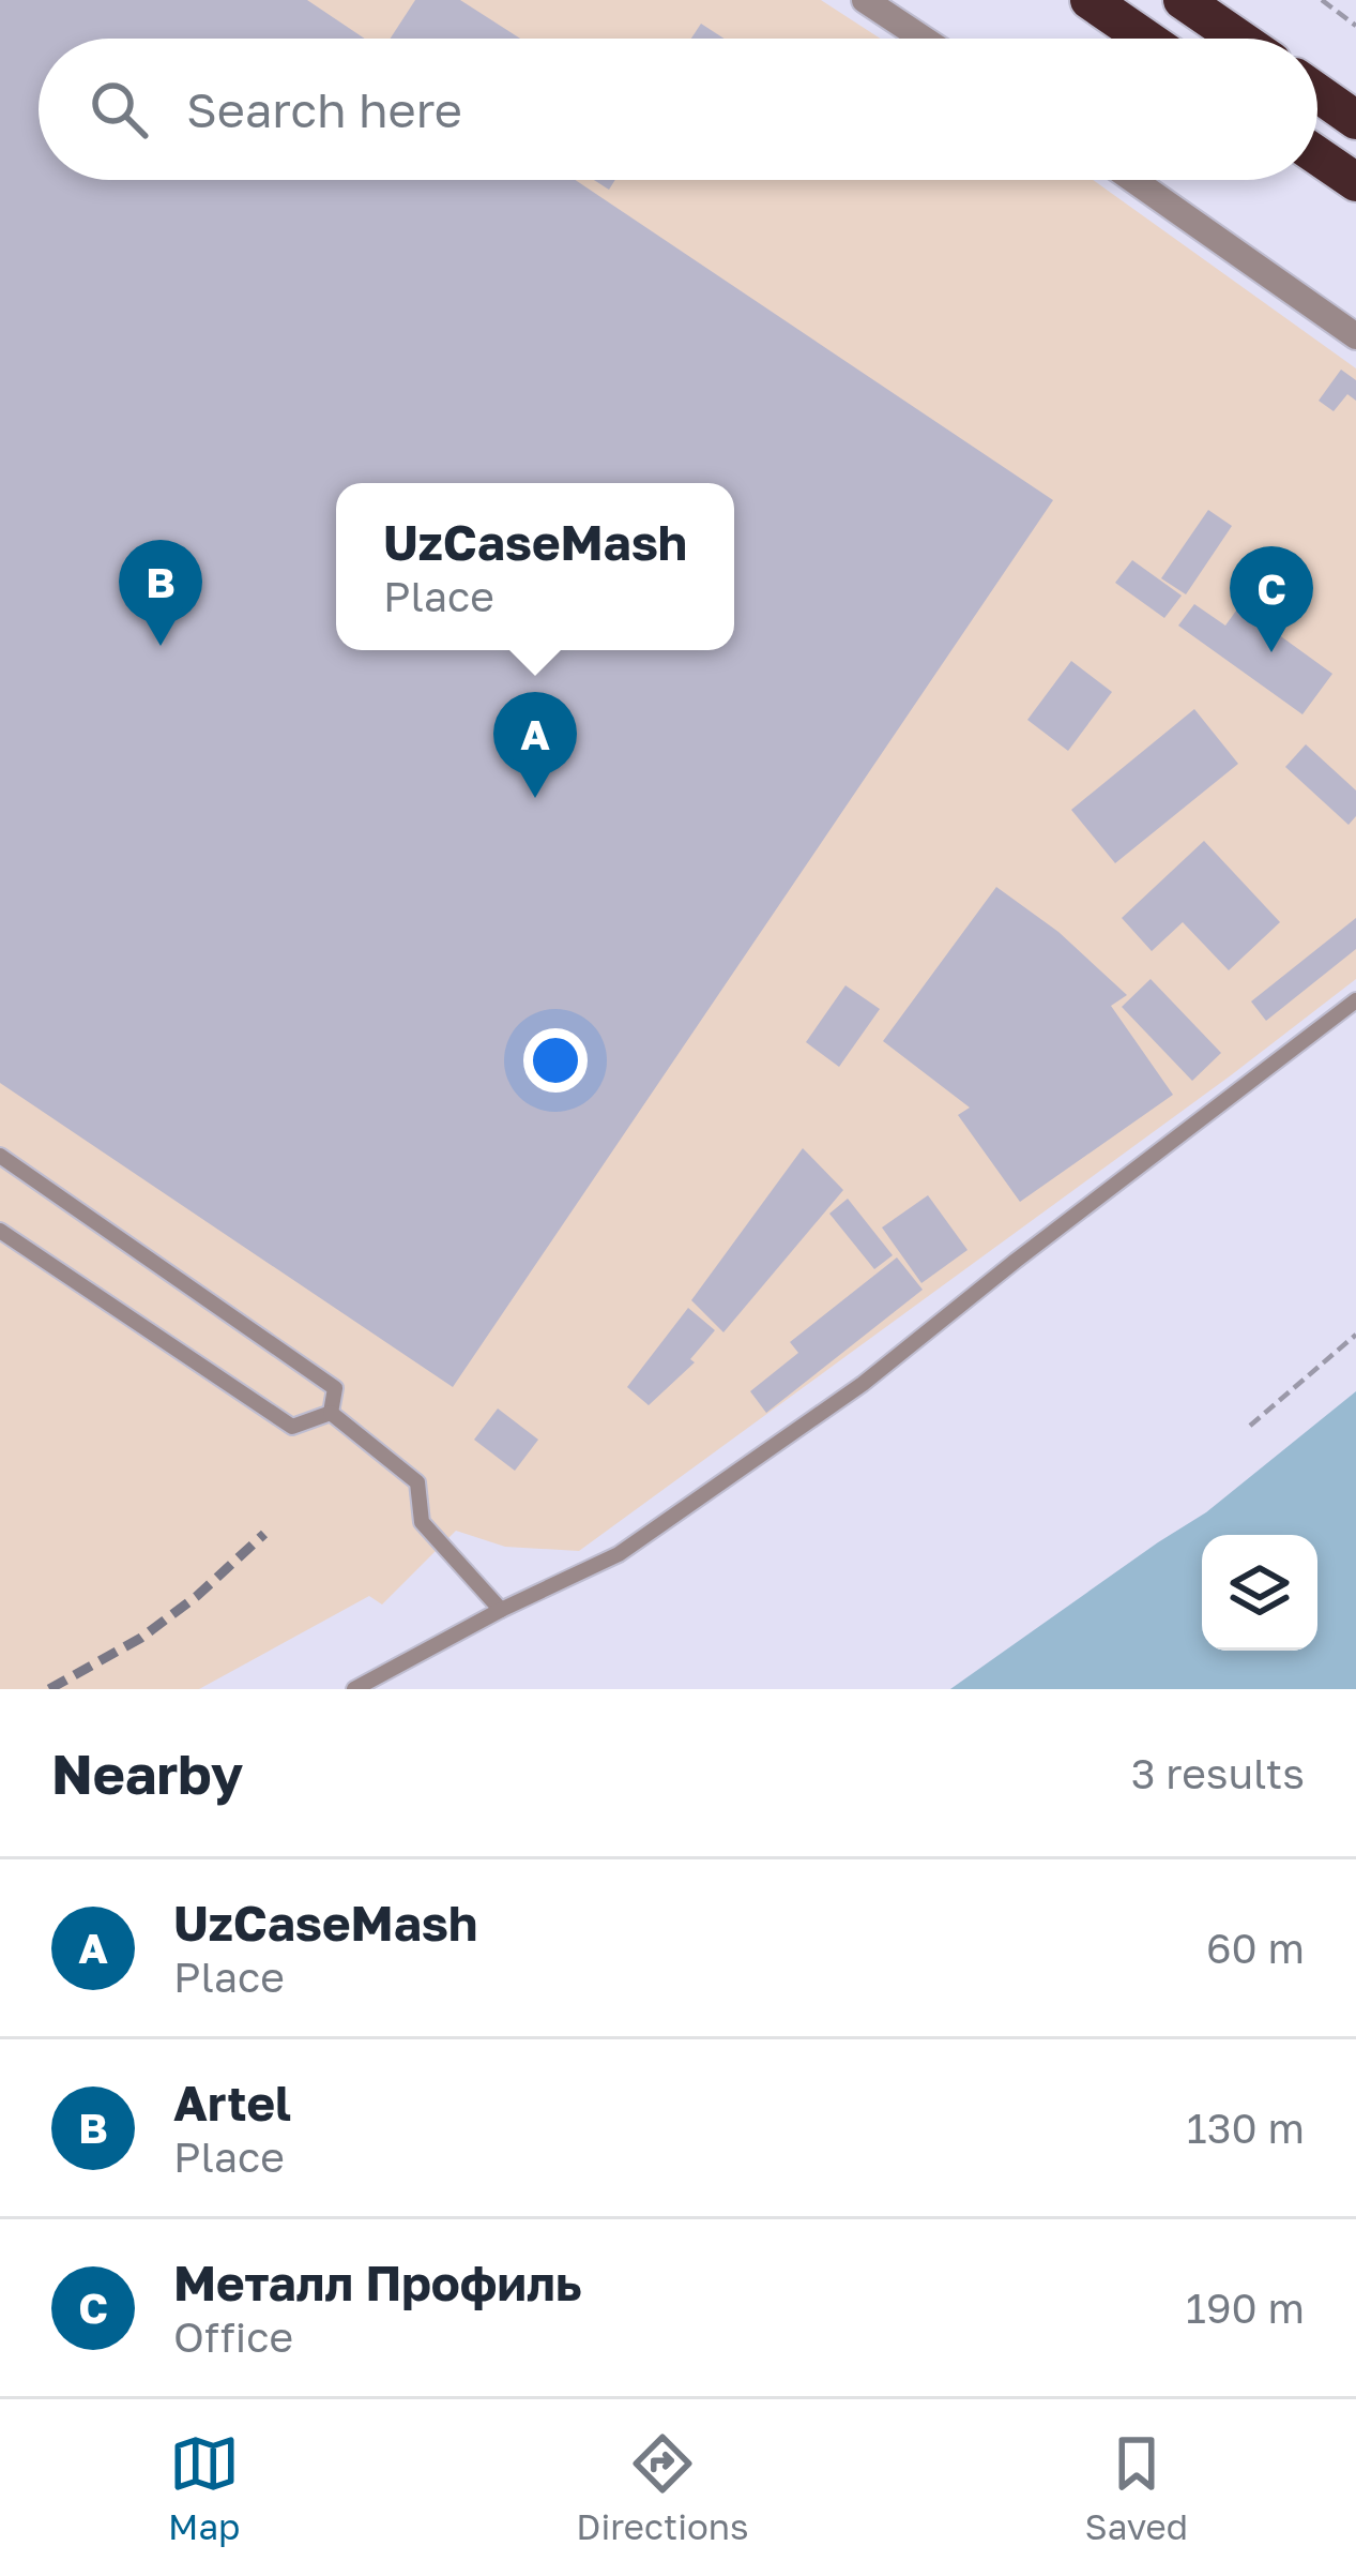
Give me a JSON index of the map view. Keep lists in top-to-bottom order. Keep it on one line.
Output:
{"page":{"search":"Search here","popup":["UzCaseMash","Place"],"pins":["B","C","A"],"heading":["Nearby","3 results"],"list":[{"mark":"A","name":"UzCaseMash","note":"Place","value":"60 m"},{"mark":"B","name":"Artel","note":"Place","value":"130 m"},{"mark":"C","name":"Металл Профиль","note":"Office","value":"190 m"}],"nav":["Map","Directions","Saved"]}}
